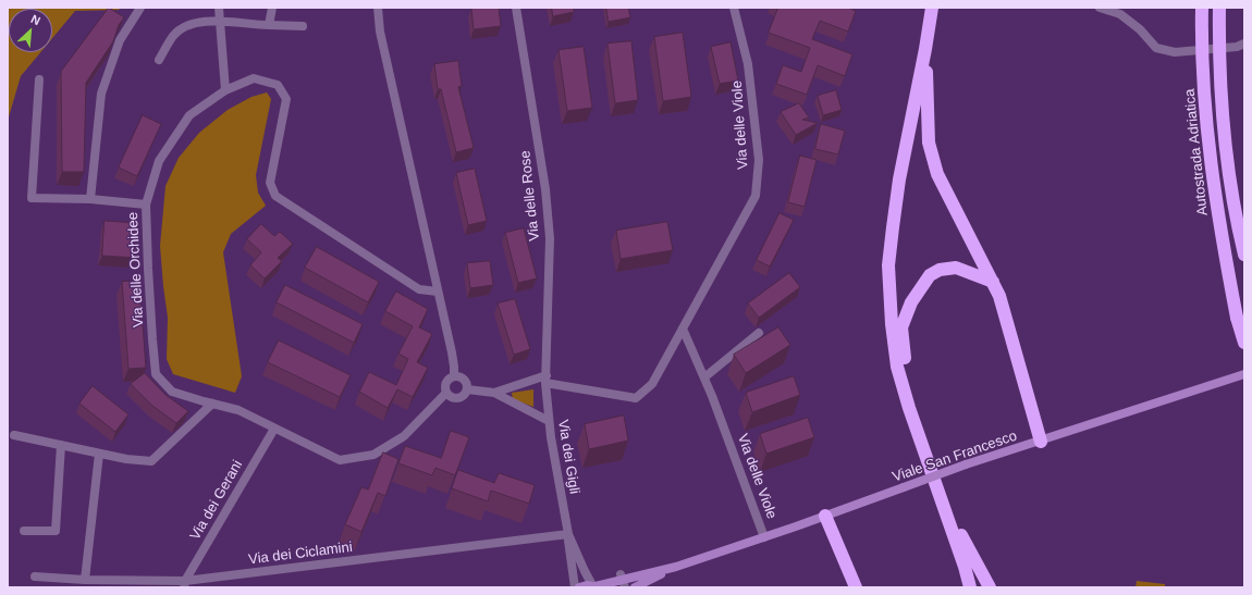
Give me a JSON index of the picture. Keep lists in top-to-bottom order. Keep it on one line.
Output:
{"streets":{"highway":["Autostrada Adriatica"],"street":["Via delle Viole","Via delle Rose","Via delle Orchidee","Via dei Gigli","Viale San Francesco","Via dei Gerani","Via dei Ciclamini"]},"crossings":[["Via delle Viole","Via delle Rose"],["Via delle Viole","Via dei Gigli"],["Via delle Viole","Viale San Francesco"],["Via delle Rose","Via dei Gigli"],["Via delle Orchidee","Via dei Gerani"],["Via dei Gigli","Viale San Francesco"],["Via dei Gigli","Via dei Ciclamini"],["Via dei Gerani","Via dei Ciclamini"]],"north":"top right"}
